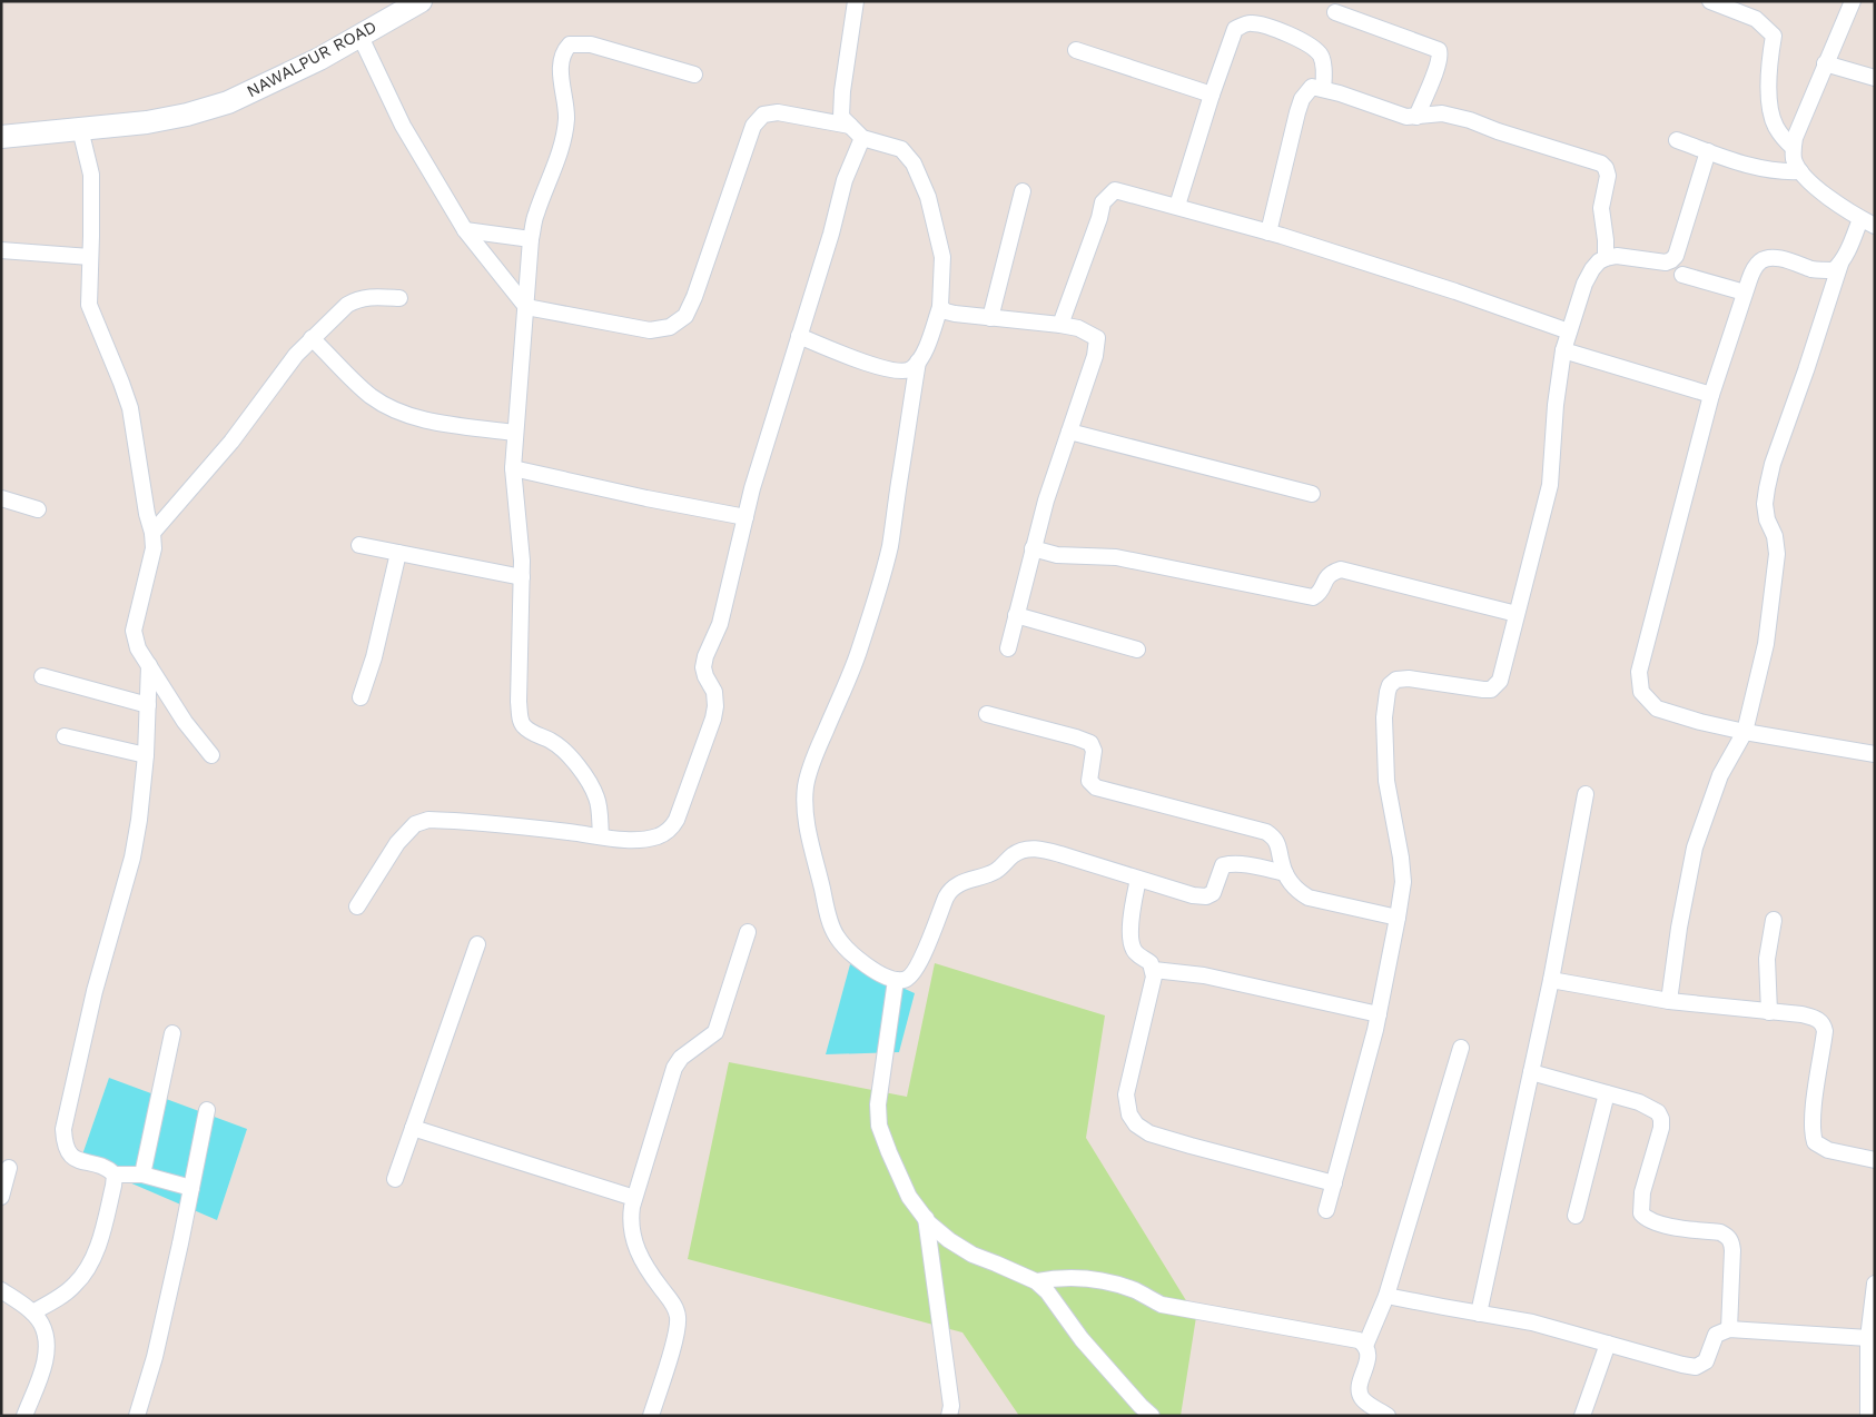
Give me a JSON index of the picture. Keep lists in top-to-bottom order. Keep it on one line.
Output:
{"streets":{"street":["NAWALPUR ROAD"]}}
